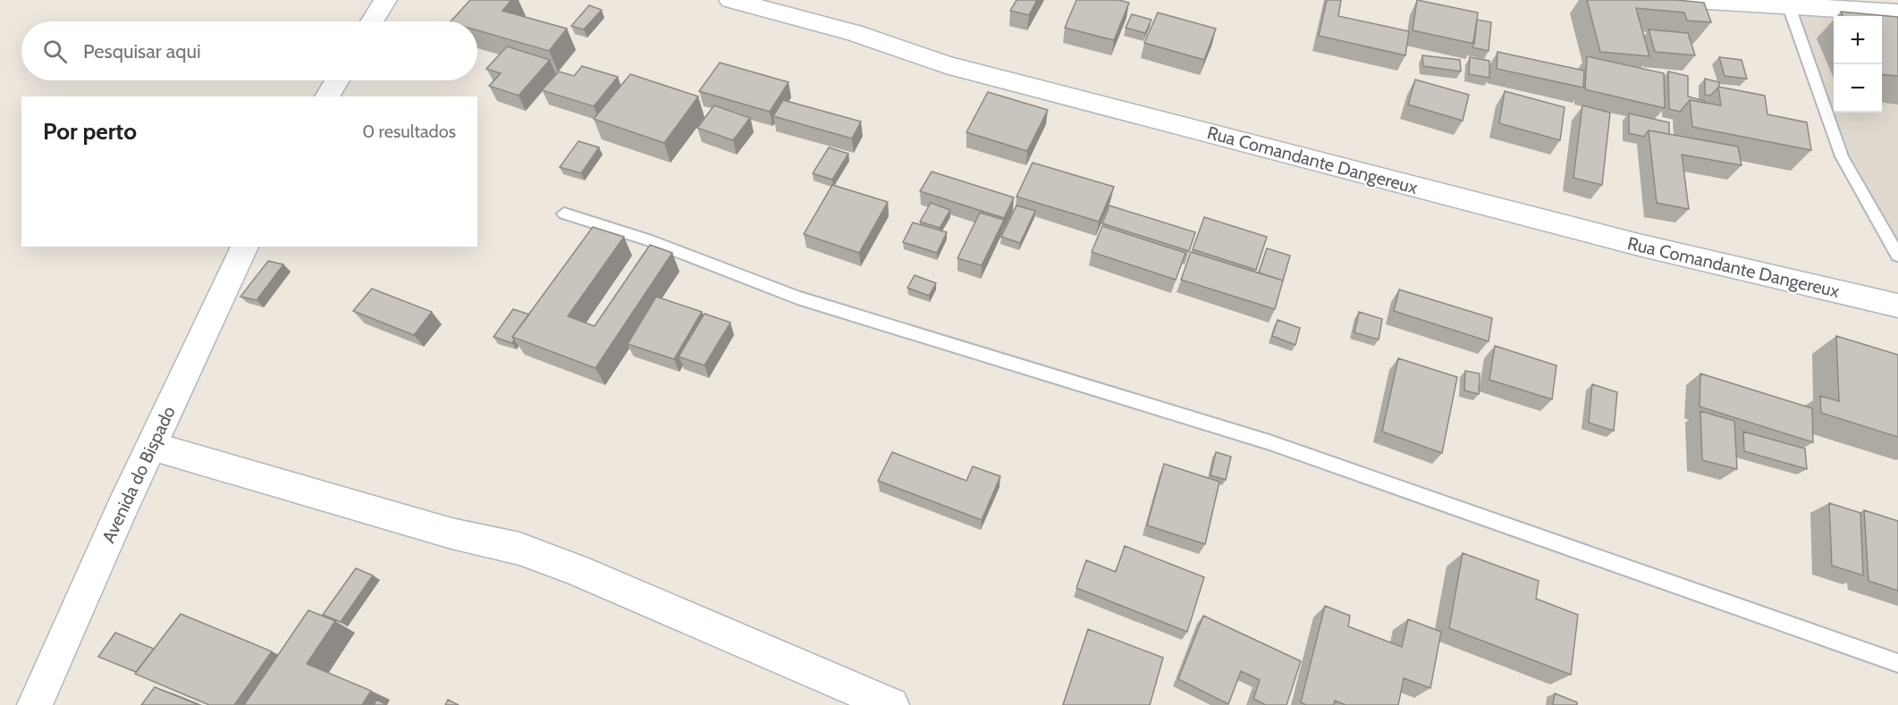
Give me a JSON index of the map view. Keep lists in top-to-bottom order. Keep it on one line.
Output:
{"streets":{"street":["Rua Comandante Dangereux","Avenida do Bispado"]},"page":{"map_buttons":["+","−"],"search":"Pesquisar aqui","heading":["Por perto","0 resultados"]}}
